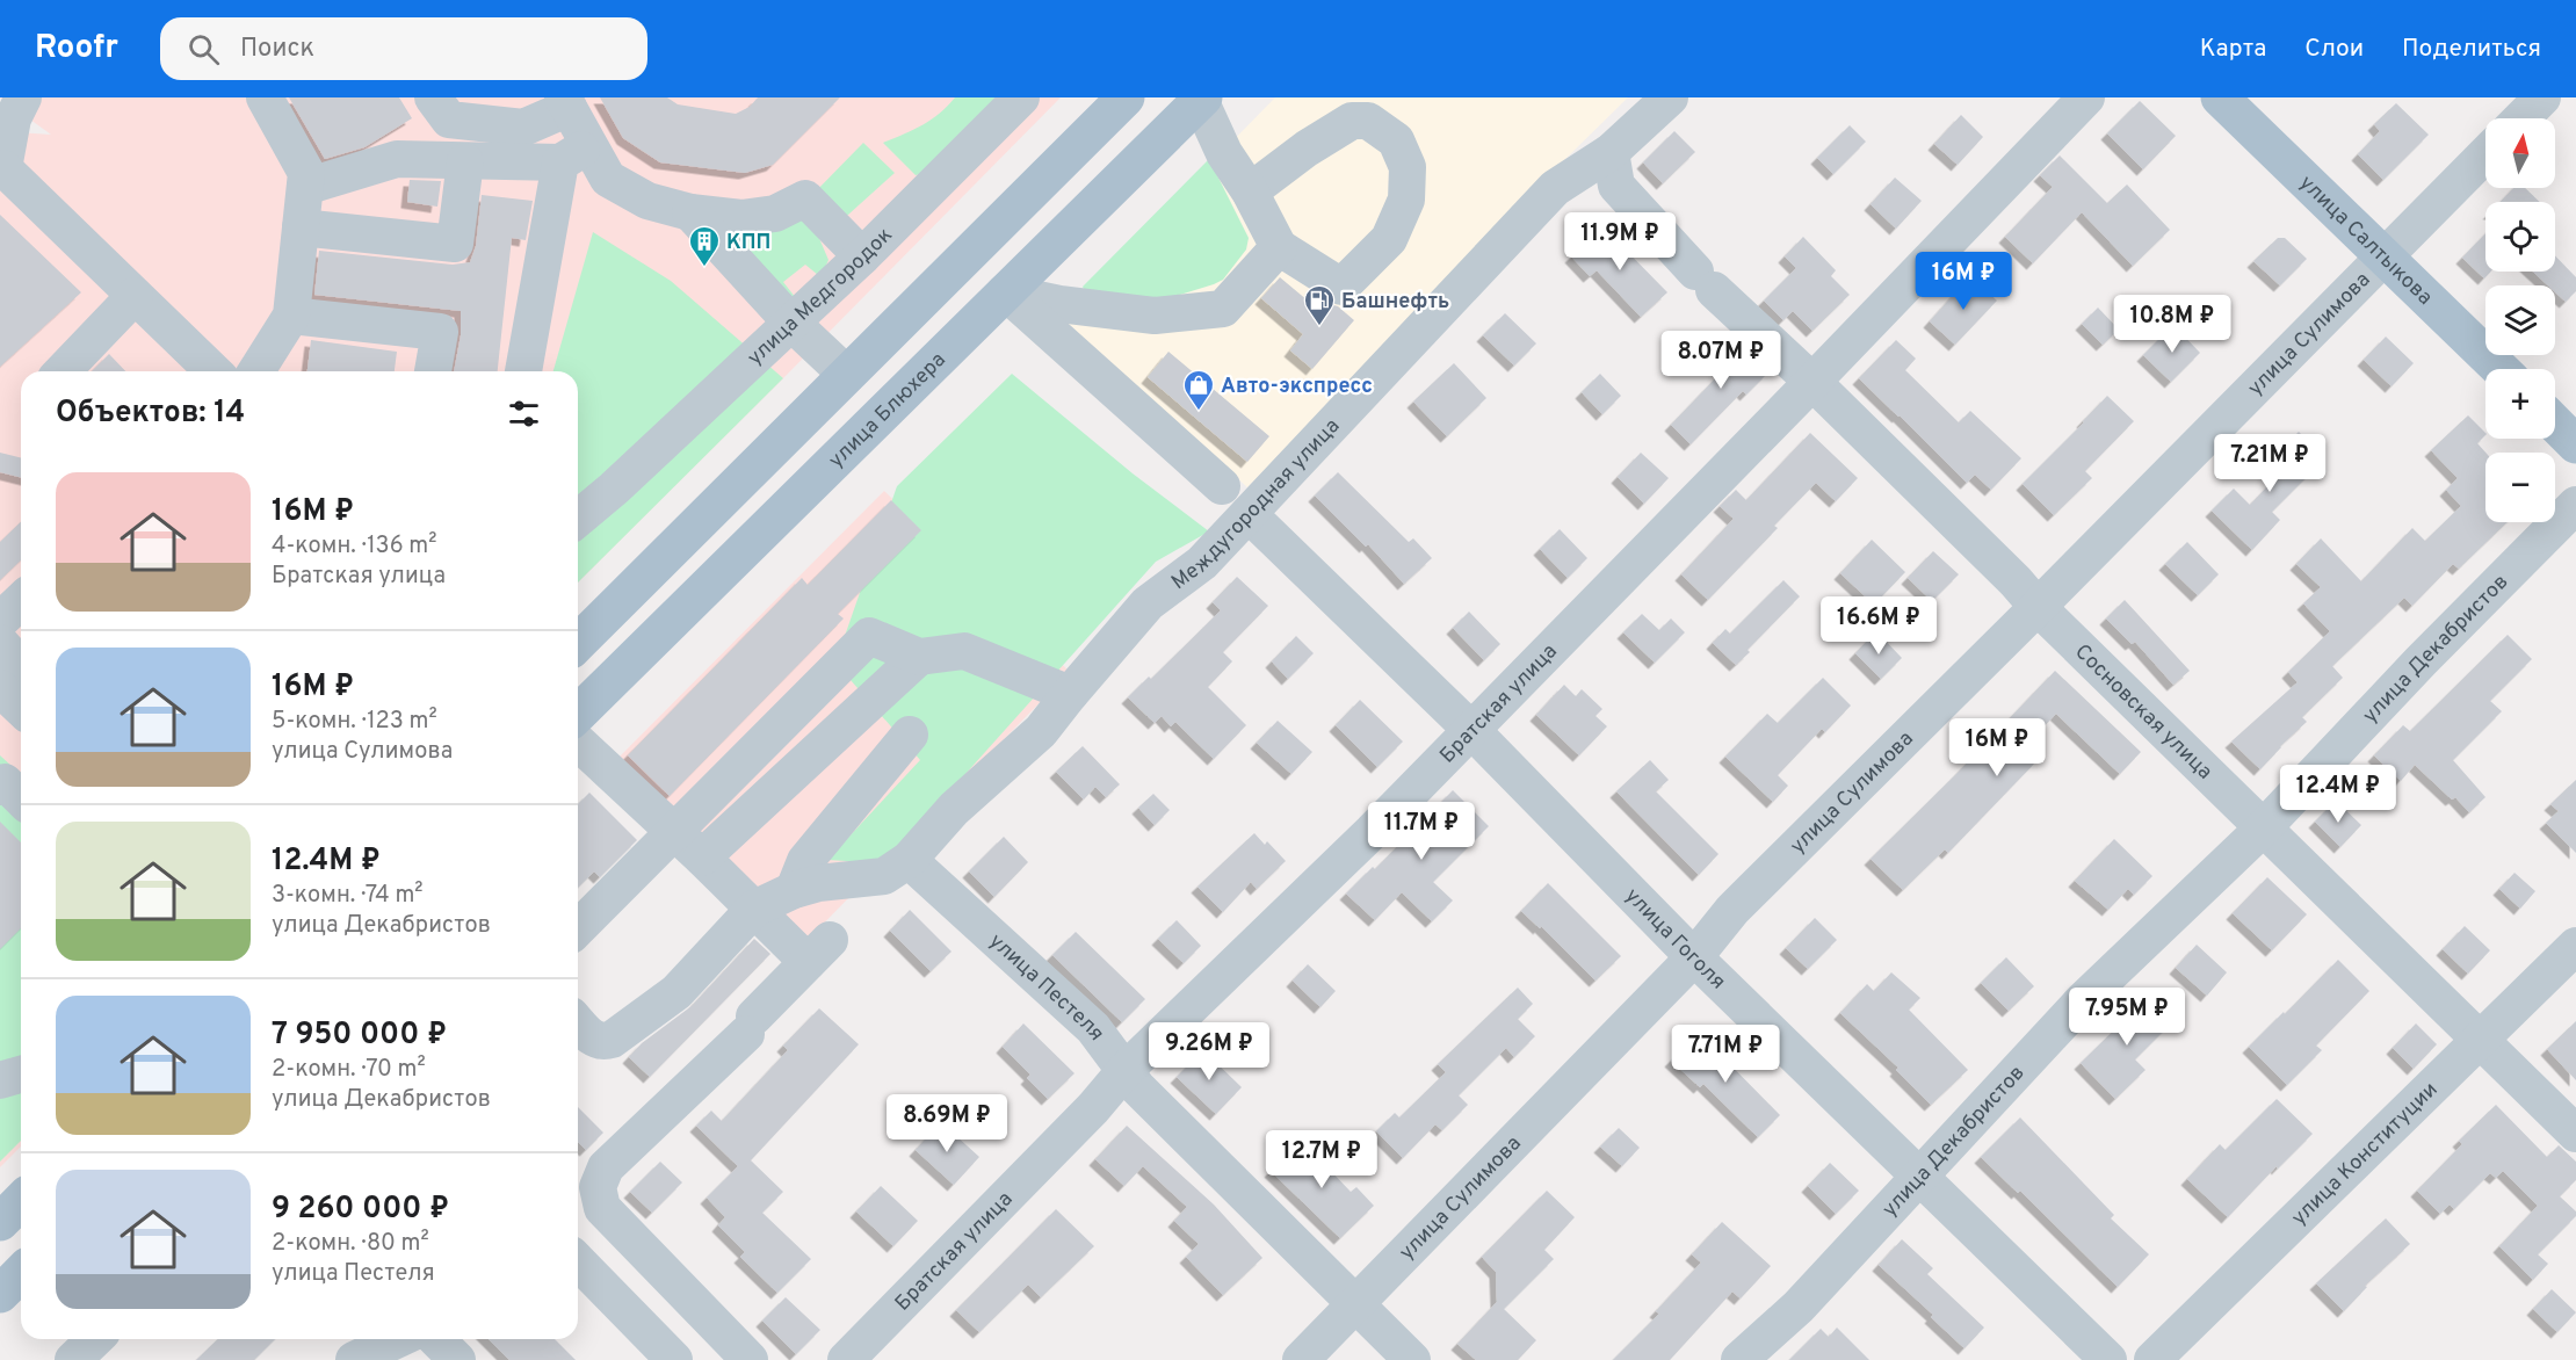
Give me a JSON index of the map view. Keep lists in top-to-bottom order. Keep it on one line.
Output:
{"streets":{"main road":["улица Салтыкова","улица Блюхера"],"street":["улица Медгородок","улица Сулимова","Междугородная улица","улица Декабристов","Братская улица","Сосновская улица","улица Гоголя","улица Пестеля","улица Конституции"]},"crossings":[["улица Салтыкова","улица Сулимова"],["улица Сулимова","Сосновская улица"],["улица Сулимова","улица Гоголя"],["улица Сулимова","улица Пестеля"],["Междугородная улица","Сосновская улица"],["Междугородная улица","улица Гоголя"],["Междугородная улица","улица Пестеля"],["улица Декабристов","Сосновская улица"],["улица Декабристов","улица Гоголя"],["Братская улица","Сосновская улица"],["Братская улица","улица Гоголя"],["Братская улица","улица Пестеля"],["Сосновская улица","улица Конституции"]],"places":{"building":["КПП"],"fuel station":["Башнефть"],"shop":["Авто-экспресс"]},"north":"top","page":{"header":"Roofr","search":"Поиск","nav":["Карта","Слои","Поделиться"],"map_buttons":["+","−"],"price":["11.9M ₽","16M ₽","10.8M ₽","8.07M ₽","7.21M ₽","16.6M ₽","16M ₽","12.4M ₽","11.7M ₽","7.95M ₽","9.26M ₽","7.71M ₽","8.69M ₽","12.7M ₽"],"heading":"Объектов: 14","list":[{"name":"16M ₽","note":"4-комн. · 136 m² · Братская улица"},{"name":"16M ₽","note":"5-комн. · 123 m² · улица Сулимова"},{"name":"12.4M ₽","note":"3-комн. · 74 m² · улица Декабристов"},{"name":"7 950 000 ₽","note":"2-комн. · 70 m² · улица Декабристов"},{"name":"9 260 000 ₽","note":"2-комн. · 80 m² · улица Пестеля"}]}}
